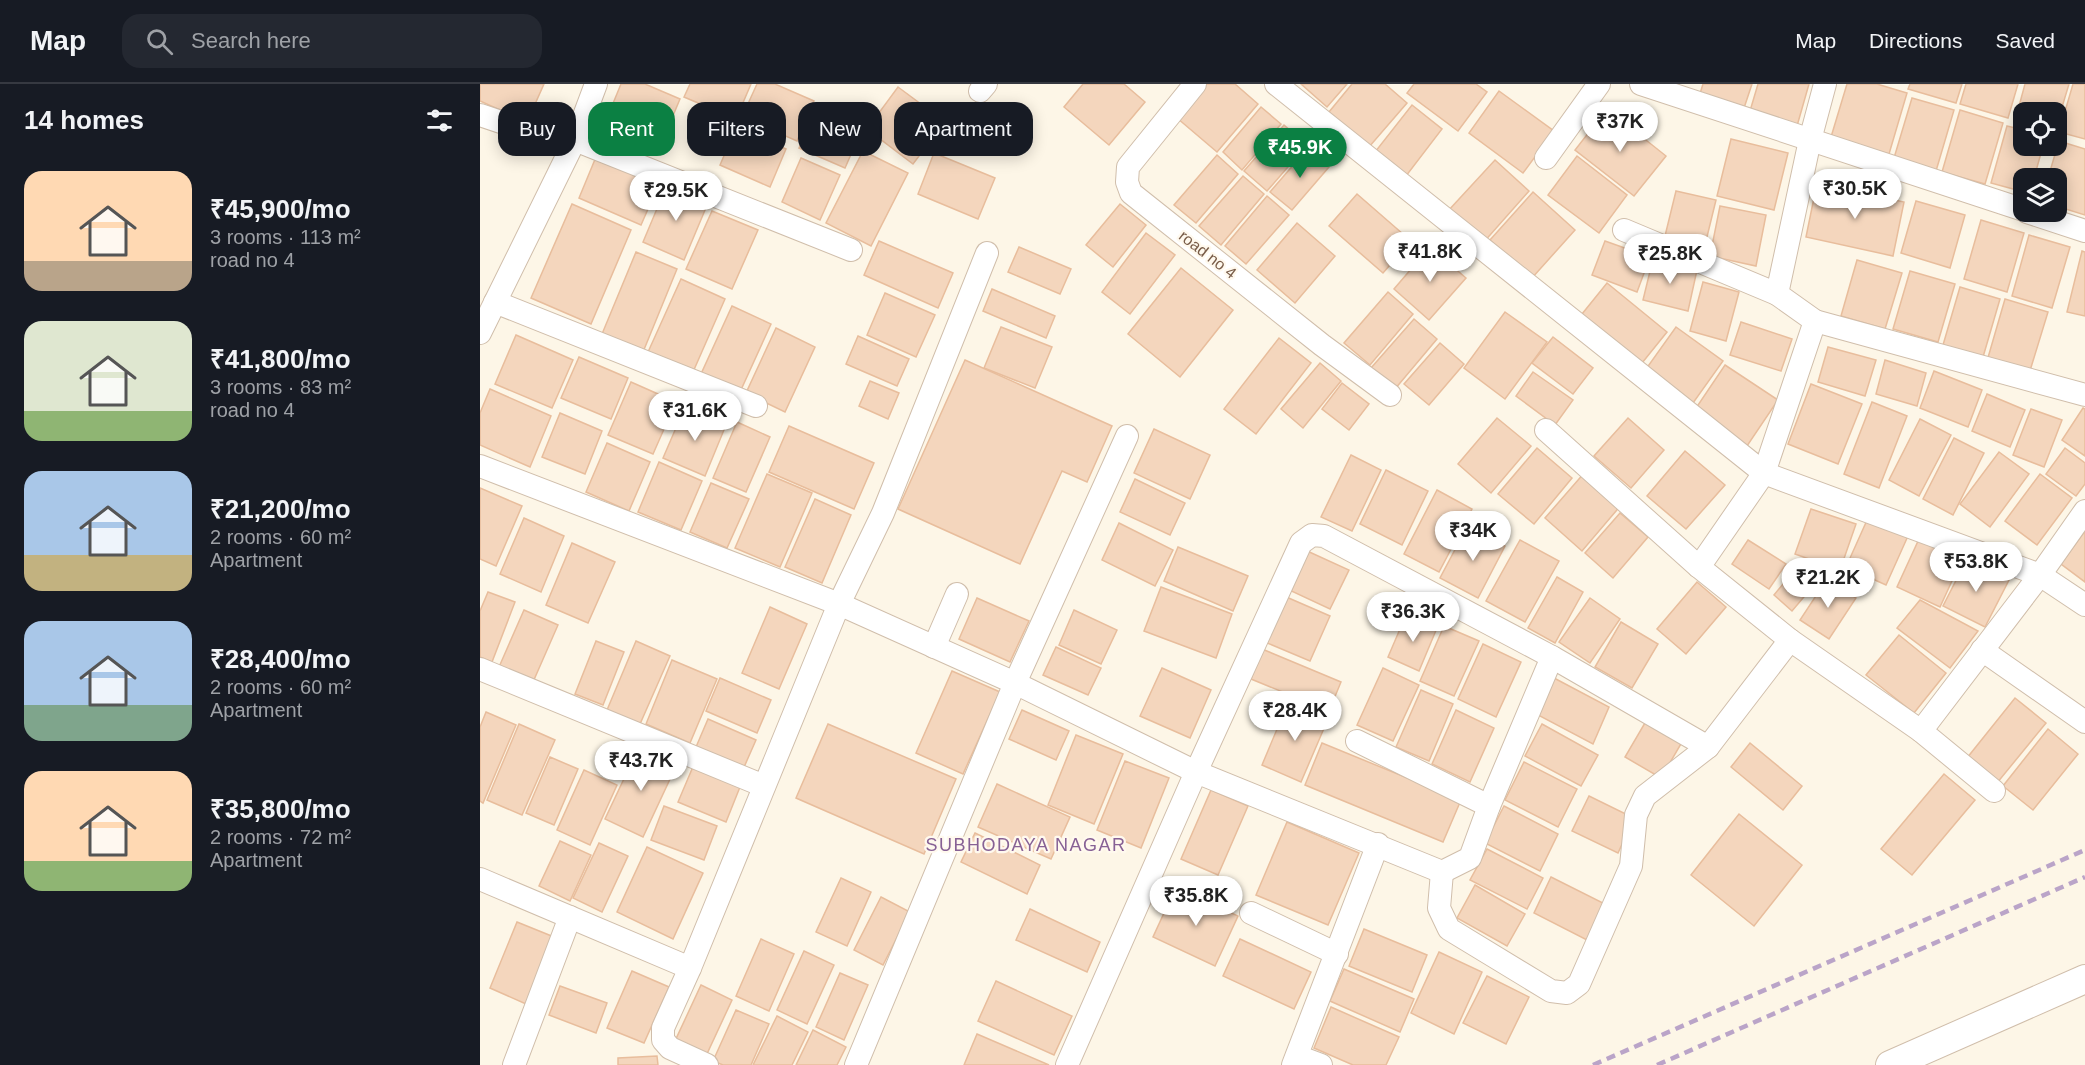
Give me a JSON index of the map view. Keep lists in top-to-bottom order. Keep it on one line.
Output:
{"streets":{"street":["road no 4"]},"districts":["SUBHODAYA NAGAR"],"page":{"header":"Map","search":"Search here","nav":["Map","Directions","Saved"],"heading":"14 homes","price":["₹37K","₹45.9K","₹30.5K","₹29.5K","₹41.8K","₹25.8K","₹31.6K","₹34K","₹53.8K","₹21.2K","₹36.3K","₹28.4K","₹43.7K","₹35.8K"],"chip":["Buy","Rent","Filters","New","Apartment"],"list":[{"name":"₹45,900/mo","note":"3 rooms · 113 m² · road no 4"},{"name":"₹41,800/mo","note":"3 rooms · 83 m² · road no 4"},{"name":"₹21,200/mo","note":"2 rooms · 60 m² · Apartment"},{"name":"₹28,400/mo","note":"2 rooms · 60 m² · Apartment"},{"name":"₹35,800/mo","note":"2 rooms · 72 m² · Apartment"}]}}
